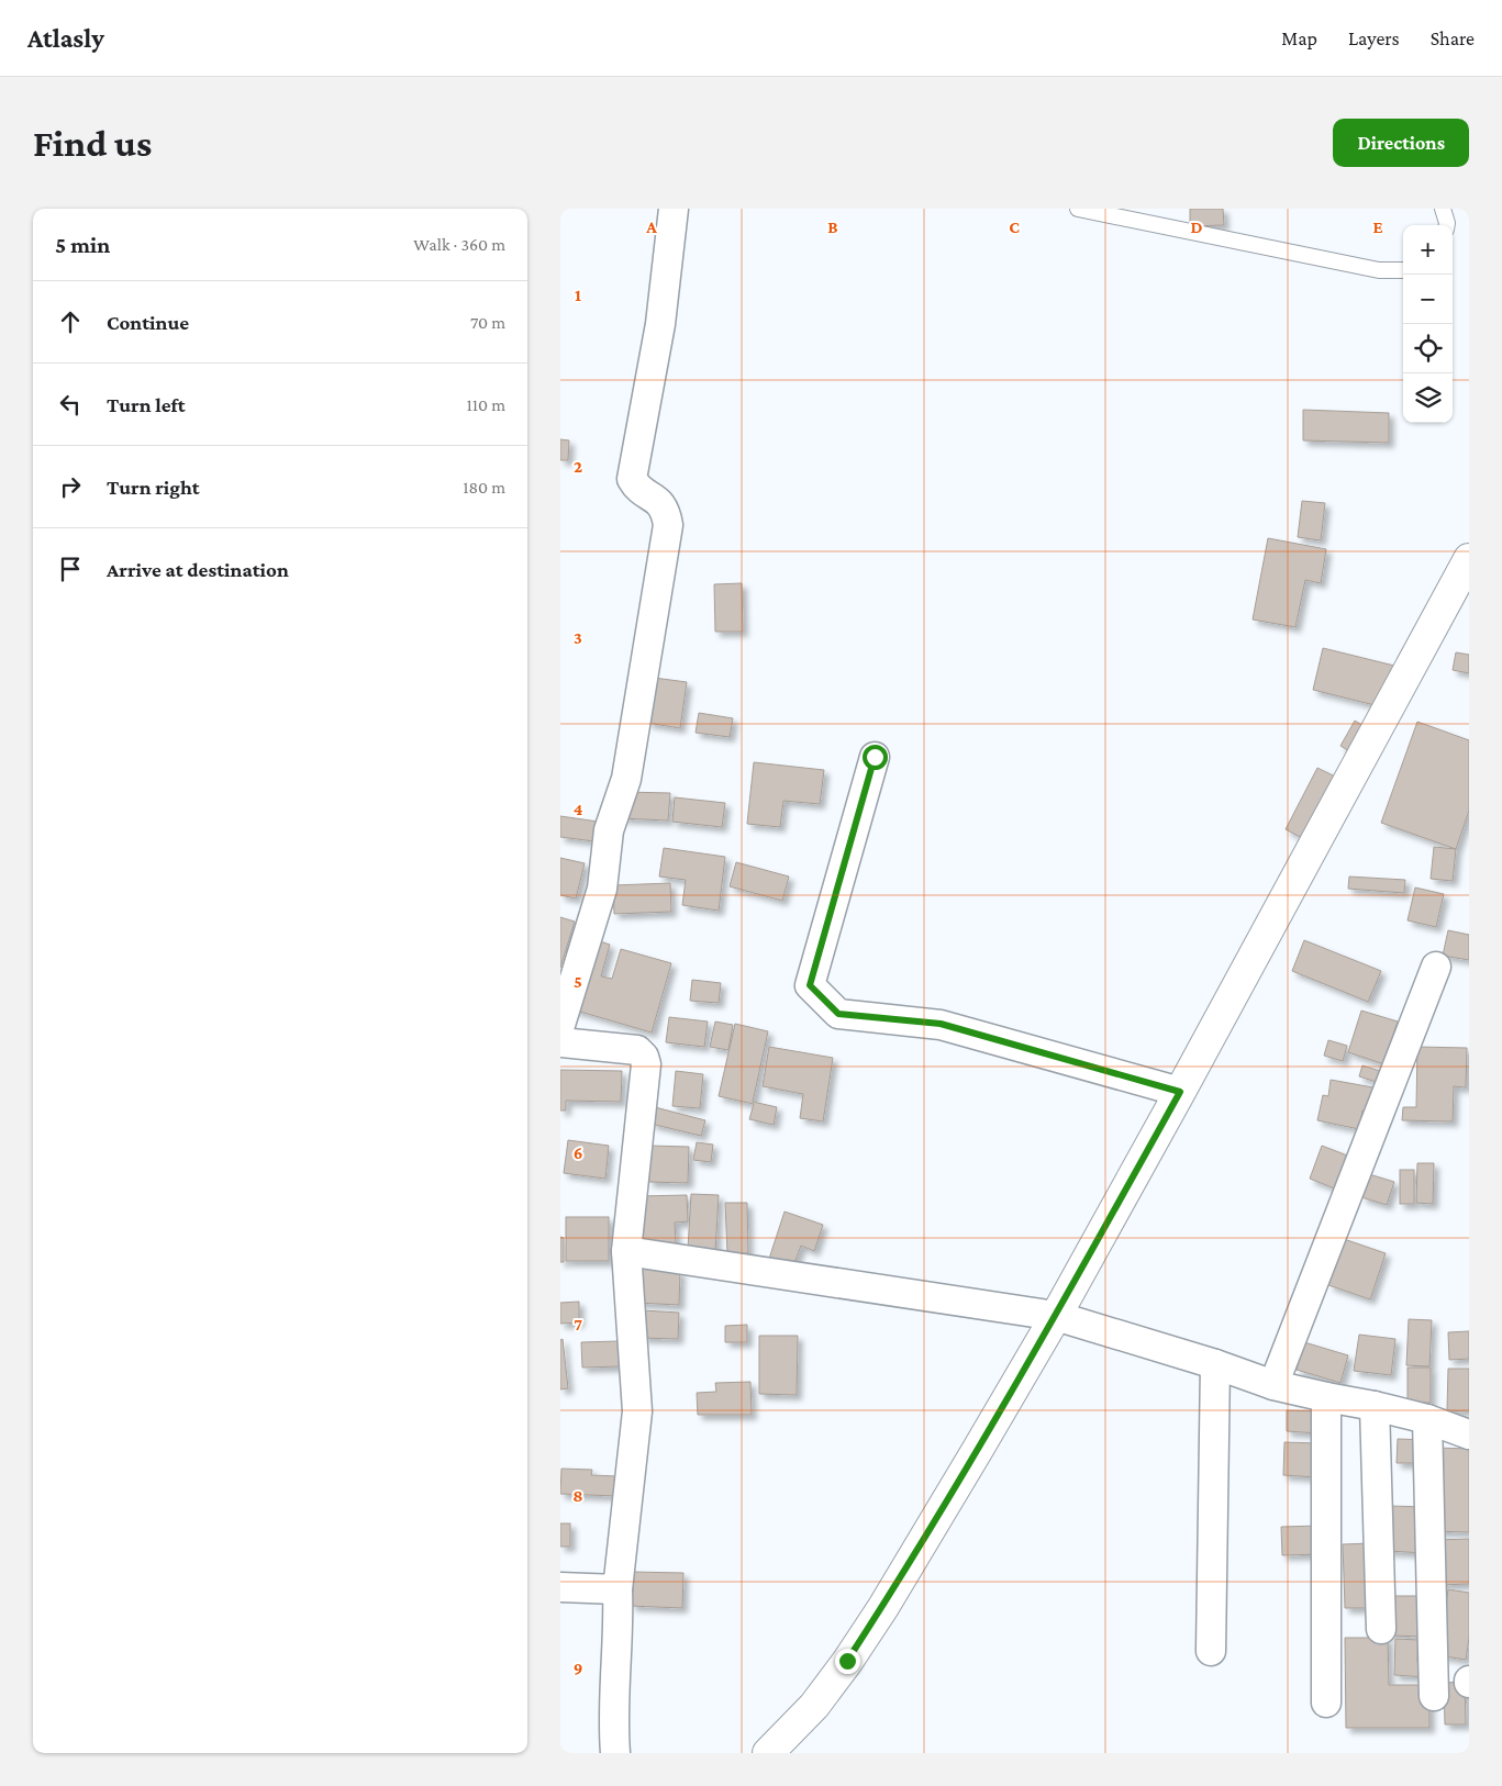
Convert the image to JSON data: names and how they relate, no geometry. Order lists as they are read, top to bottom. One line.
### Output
{"page":{"header":"Atlasly","nav":["Map","Layers","Share"],"buttons":"Directions","title":"Find us","heading":["5 min","Walk · 360 m"],"map_buttons":["+","−"],"list":[["Continue","70 m"],["Turn left","110 m"],["Turn right","180 m"],"Arrive at destination"]},"grid":{"columns":["A","B","C","D","E"],"rows":["1","2","3","4","5","6","7","8","9"]}}
